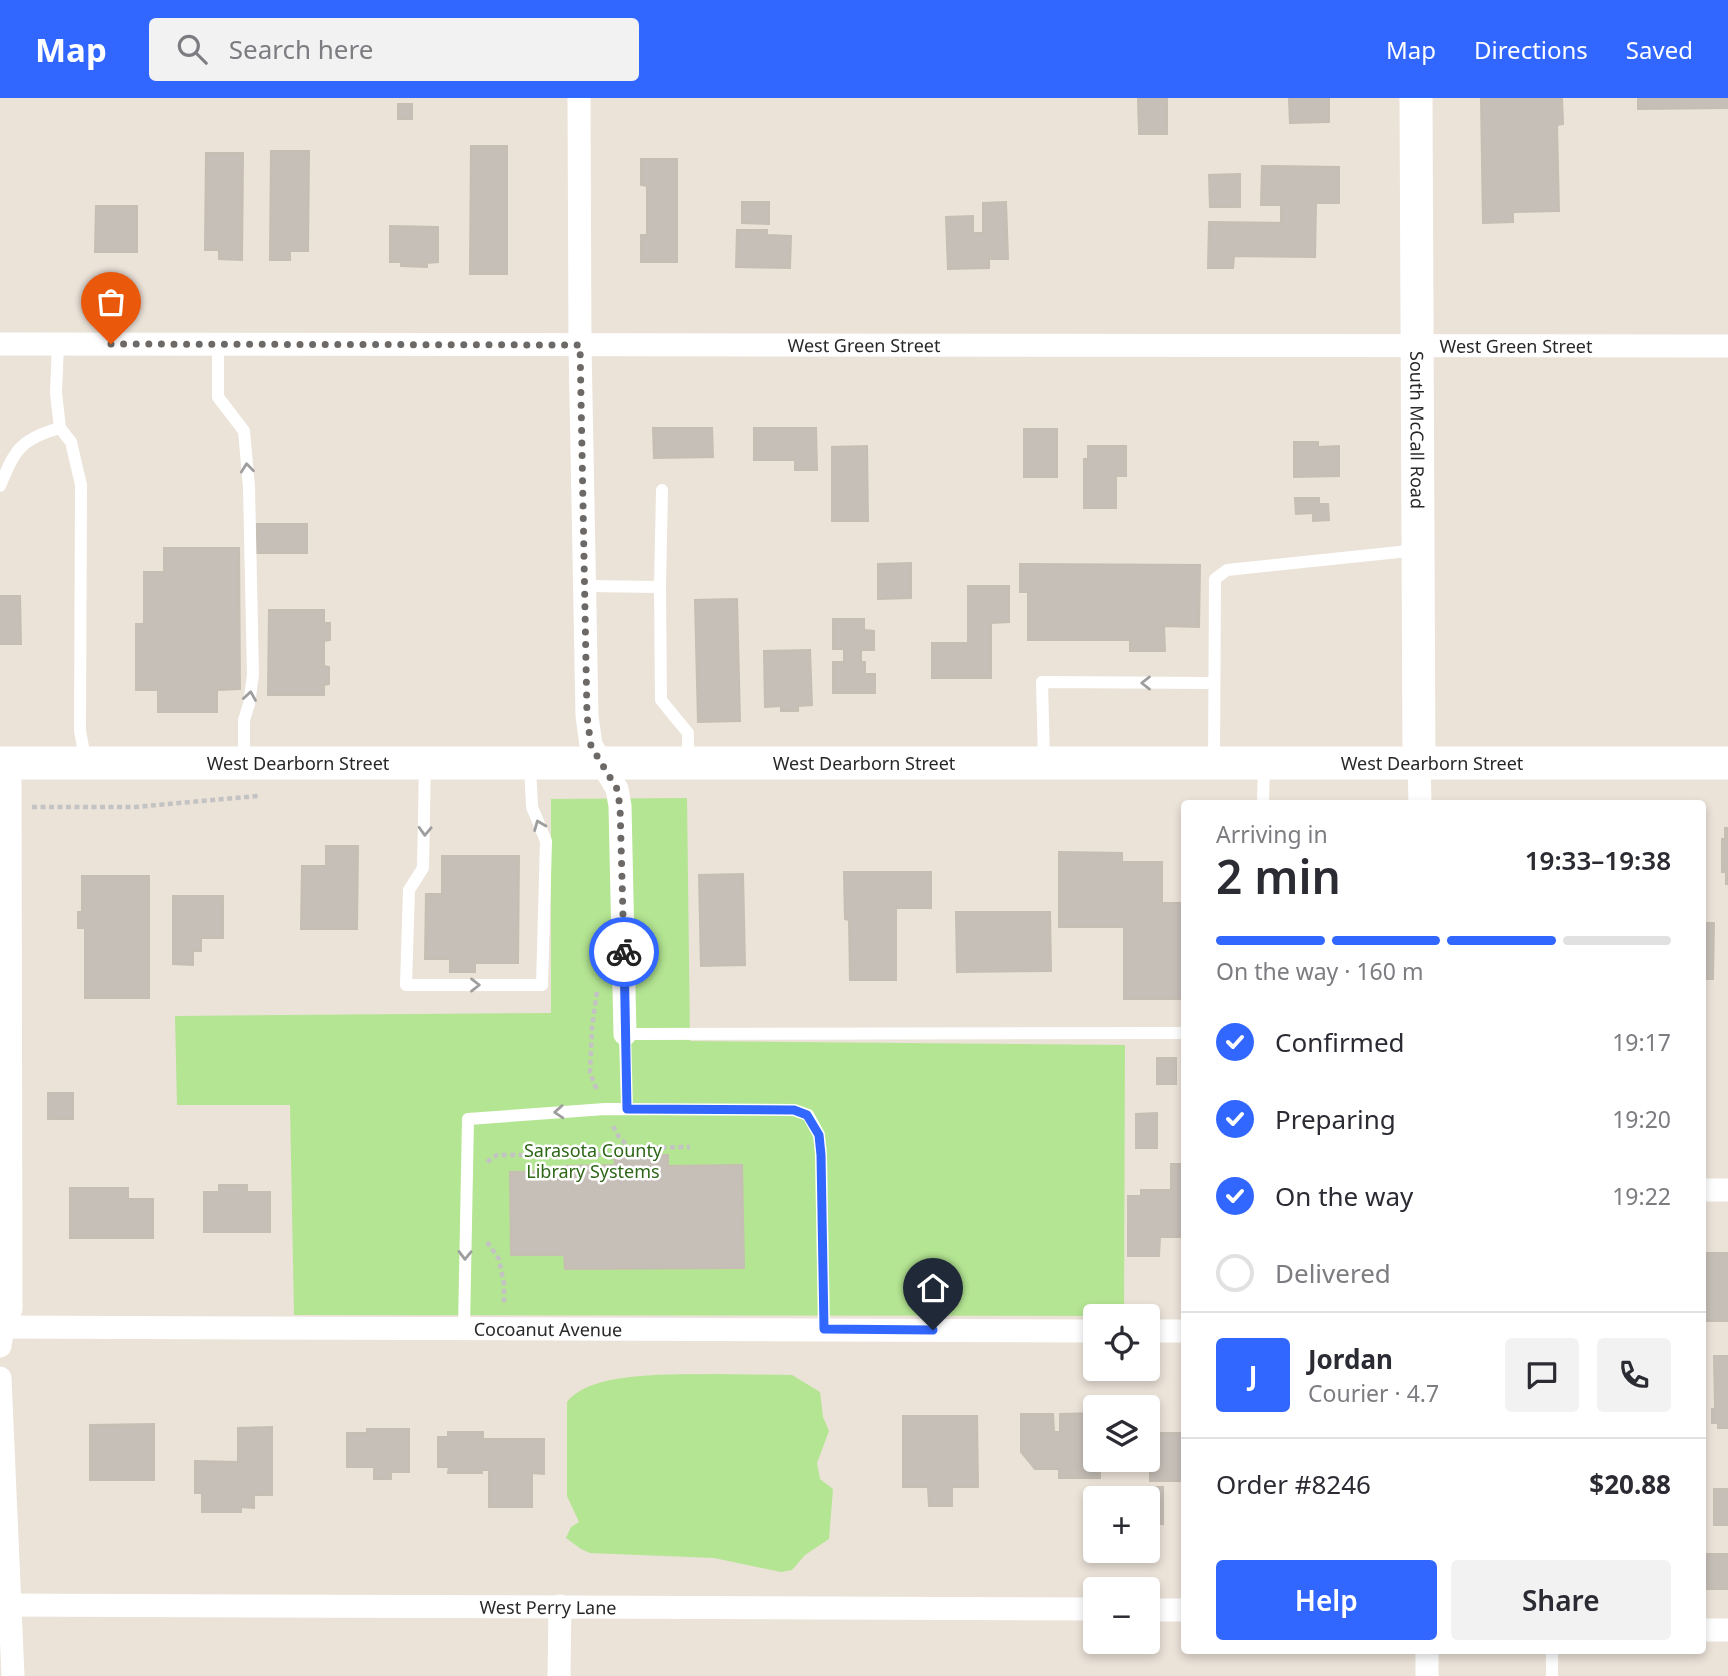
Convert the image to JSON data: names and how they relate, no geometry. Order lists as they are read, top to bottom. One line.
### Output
{"streets":{"street":["West Green Street","South McCall Road","West Dearborn Street","Cocoanut Avenue","West Perry Lane"]},"crossings":[["West Green Street","South McCall Road"],["South McCall Road","West Dearborn Street"]],"parks":["Sarasota County Library Systems"],"page":{"header":"Map","search":"Search here","nav":["Map","Directions","Saved"],"heading":["2 min","Arriving in","19:33–19:38"],"panel":["Jordan","Courier · 4.7","Order #8246","$20.88"],"bar":"On the way · 160 m","list":[["Confirmed","19:17"],["Preparing","19:20"],["On the way","19:22"],"Delivered"],"map_buttons":["+","−"],"round":"J","buttons":["Help","Share"]}}
